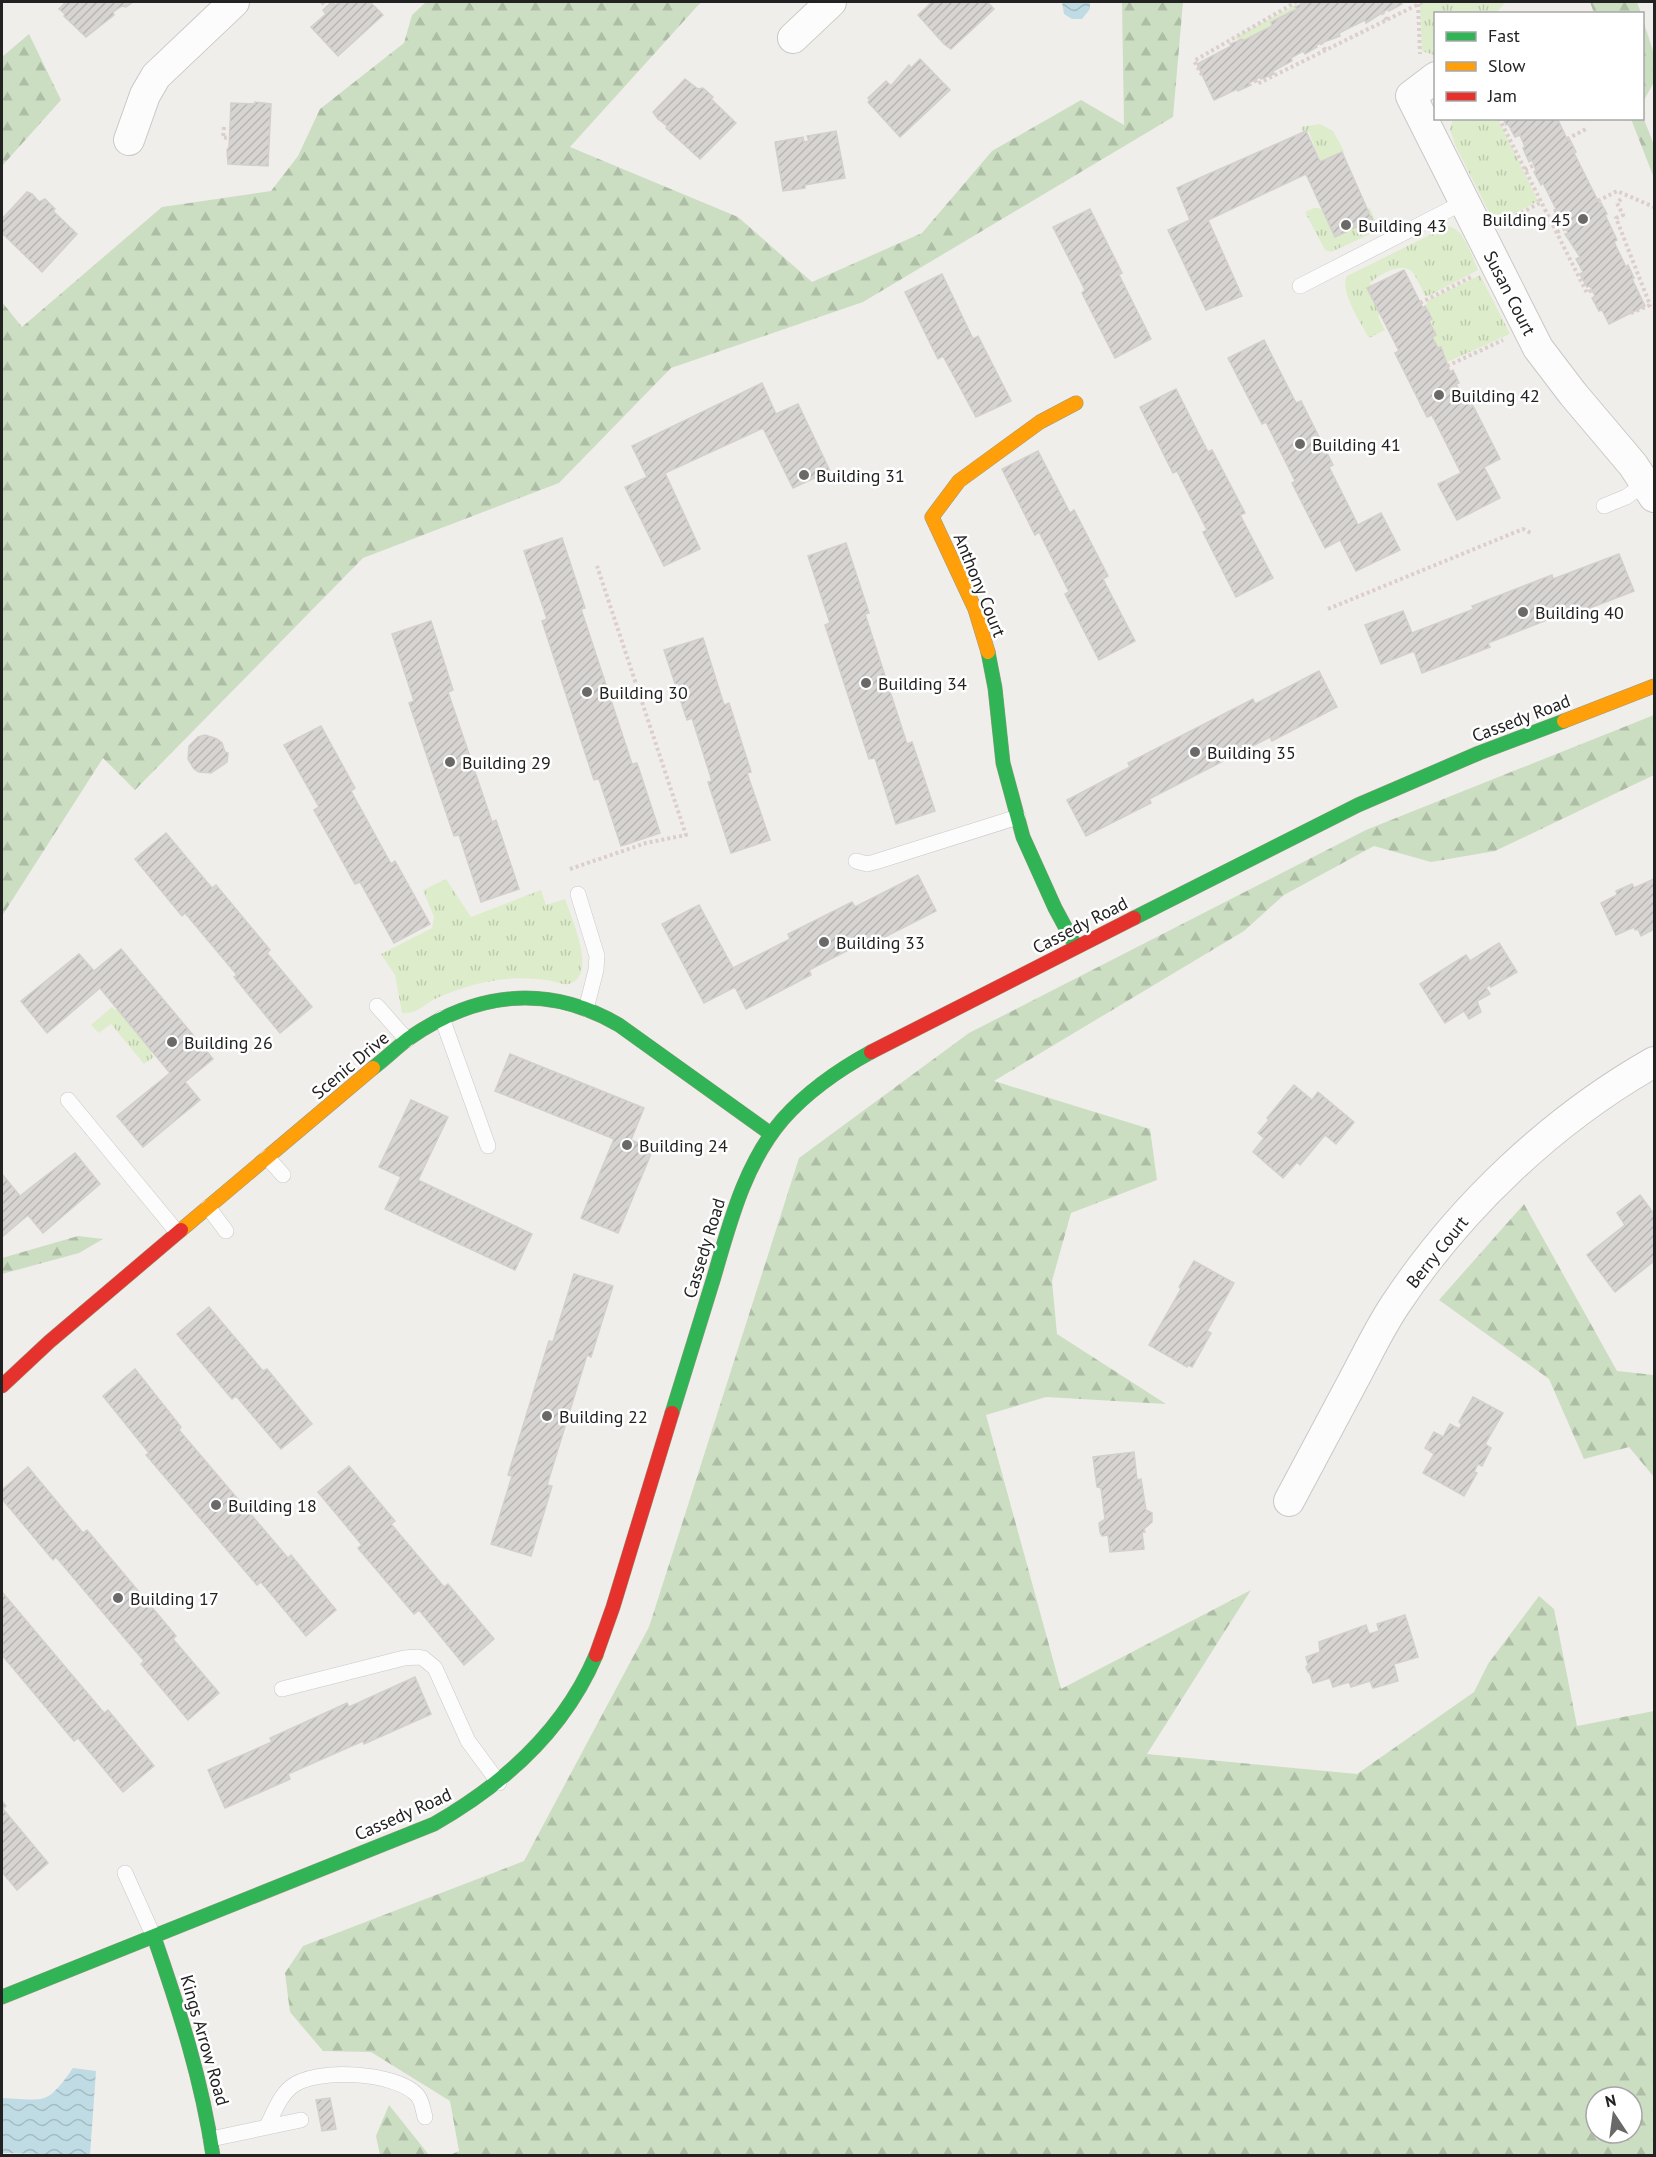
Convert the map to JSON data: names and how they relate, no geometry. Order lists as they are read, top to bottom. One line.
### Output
{"streets":{"street":["Susan Court","Anthony Court","Cassedy Road","Scenic Drive","Berry Court","Kings Arrow Road"]},"crossings":[["Anthony Court","Cassedy Road"],["Cassedy Road","Scenic Drive"],["Cassedy Road","Kings Arrow Road"]],"places":["Building 45","Building 43","Building 42","Building 41","Building 31","Building 40","Building 34","Building 30","Building 35","Building 29","Building 33","Building 26","Building 24","Building 22","Building 18","Building 17"],"legend":["Fast","Slow","Jam"],"north":"top"}
